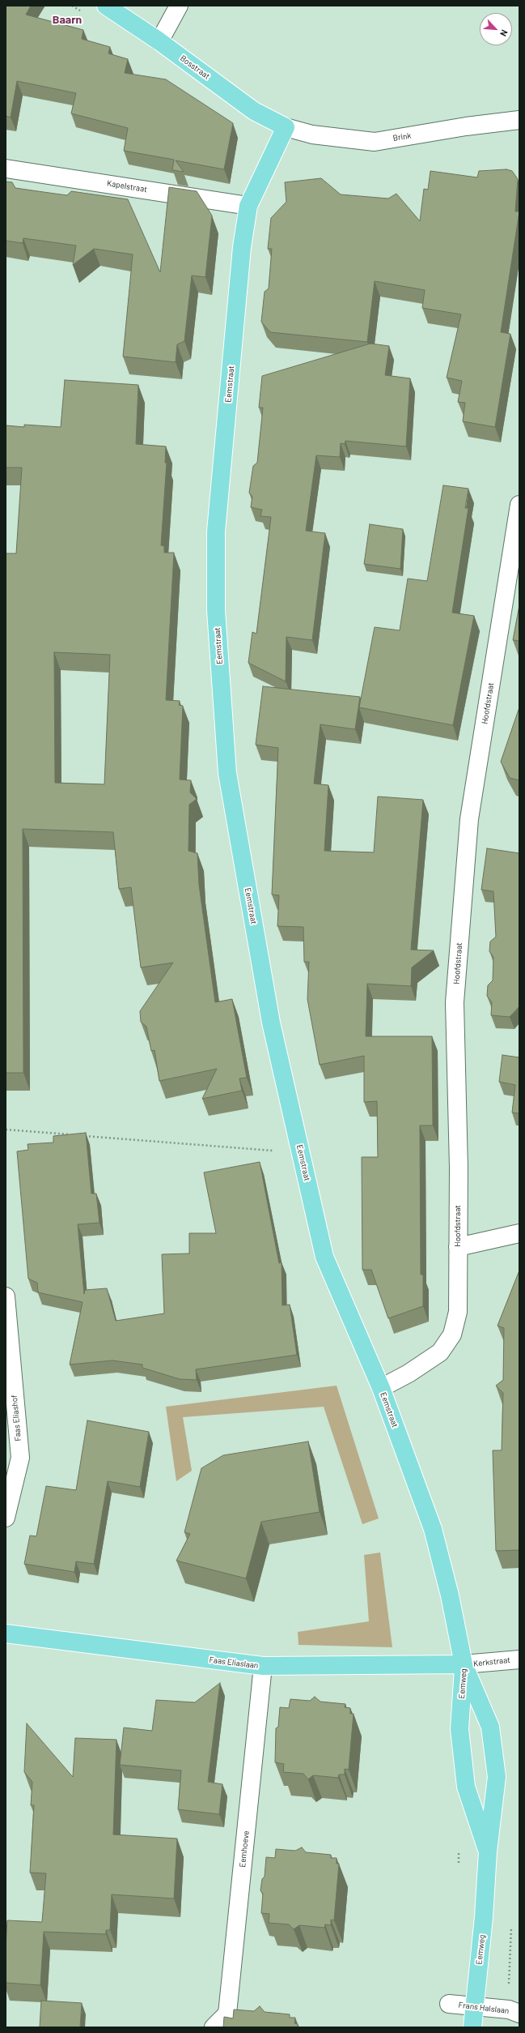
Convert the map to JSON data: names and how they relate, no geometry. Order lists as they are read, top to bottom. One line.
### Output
{"streets":{"main road":["Bosstraat","Eemstraat","Faas Eliaslaan","Eemweg"],"street":["Brink","Kapelstraat","Hoofdstraat","Faas Eliashof","Kerkstraat","Eemhoeve","Frans Halslaan"]},"crossings":[["Bosstraat","Brink"],["Bosstraat","Eemstraat"],["Brink","Eemstraat"],["Kapelstraat","Eemstraat"],["Eemstraat","Hoofdstraat"],["Eemstraat","Kerkstraat"],["Eemstraat","Faas Eliaslaan"],["Eemstraat","Eemweg"],["Kerkstraat","Faas Eliaslaan"],["Kerkstraat","Eemweg"],["Faas Eliaslaan","Eemweg"],["Faas Eliaslaan","Eemhoeve"],["Eemweg","Frans Halslaan"]],"districts":["Baarn"],"north":"bottom right"}
